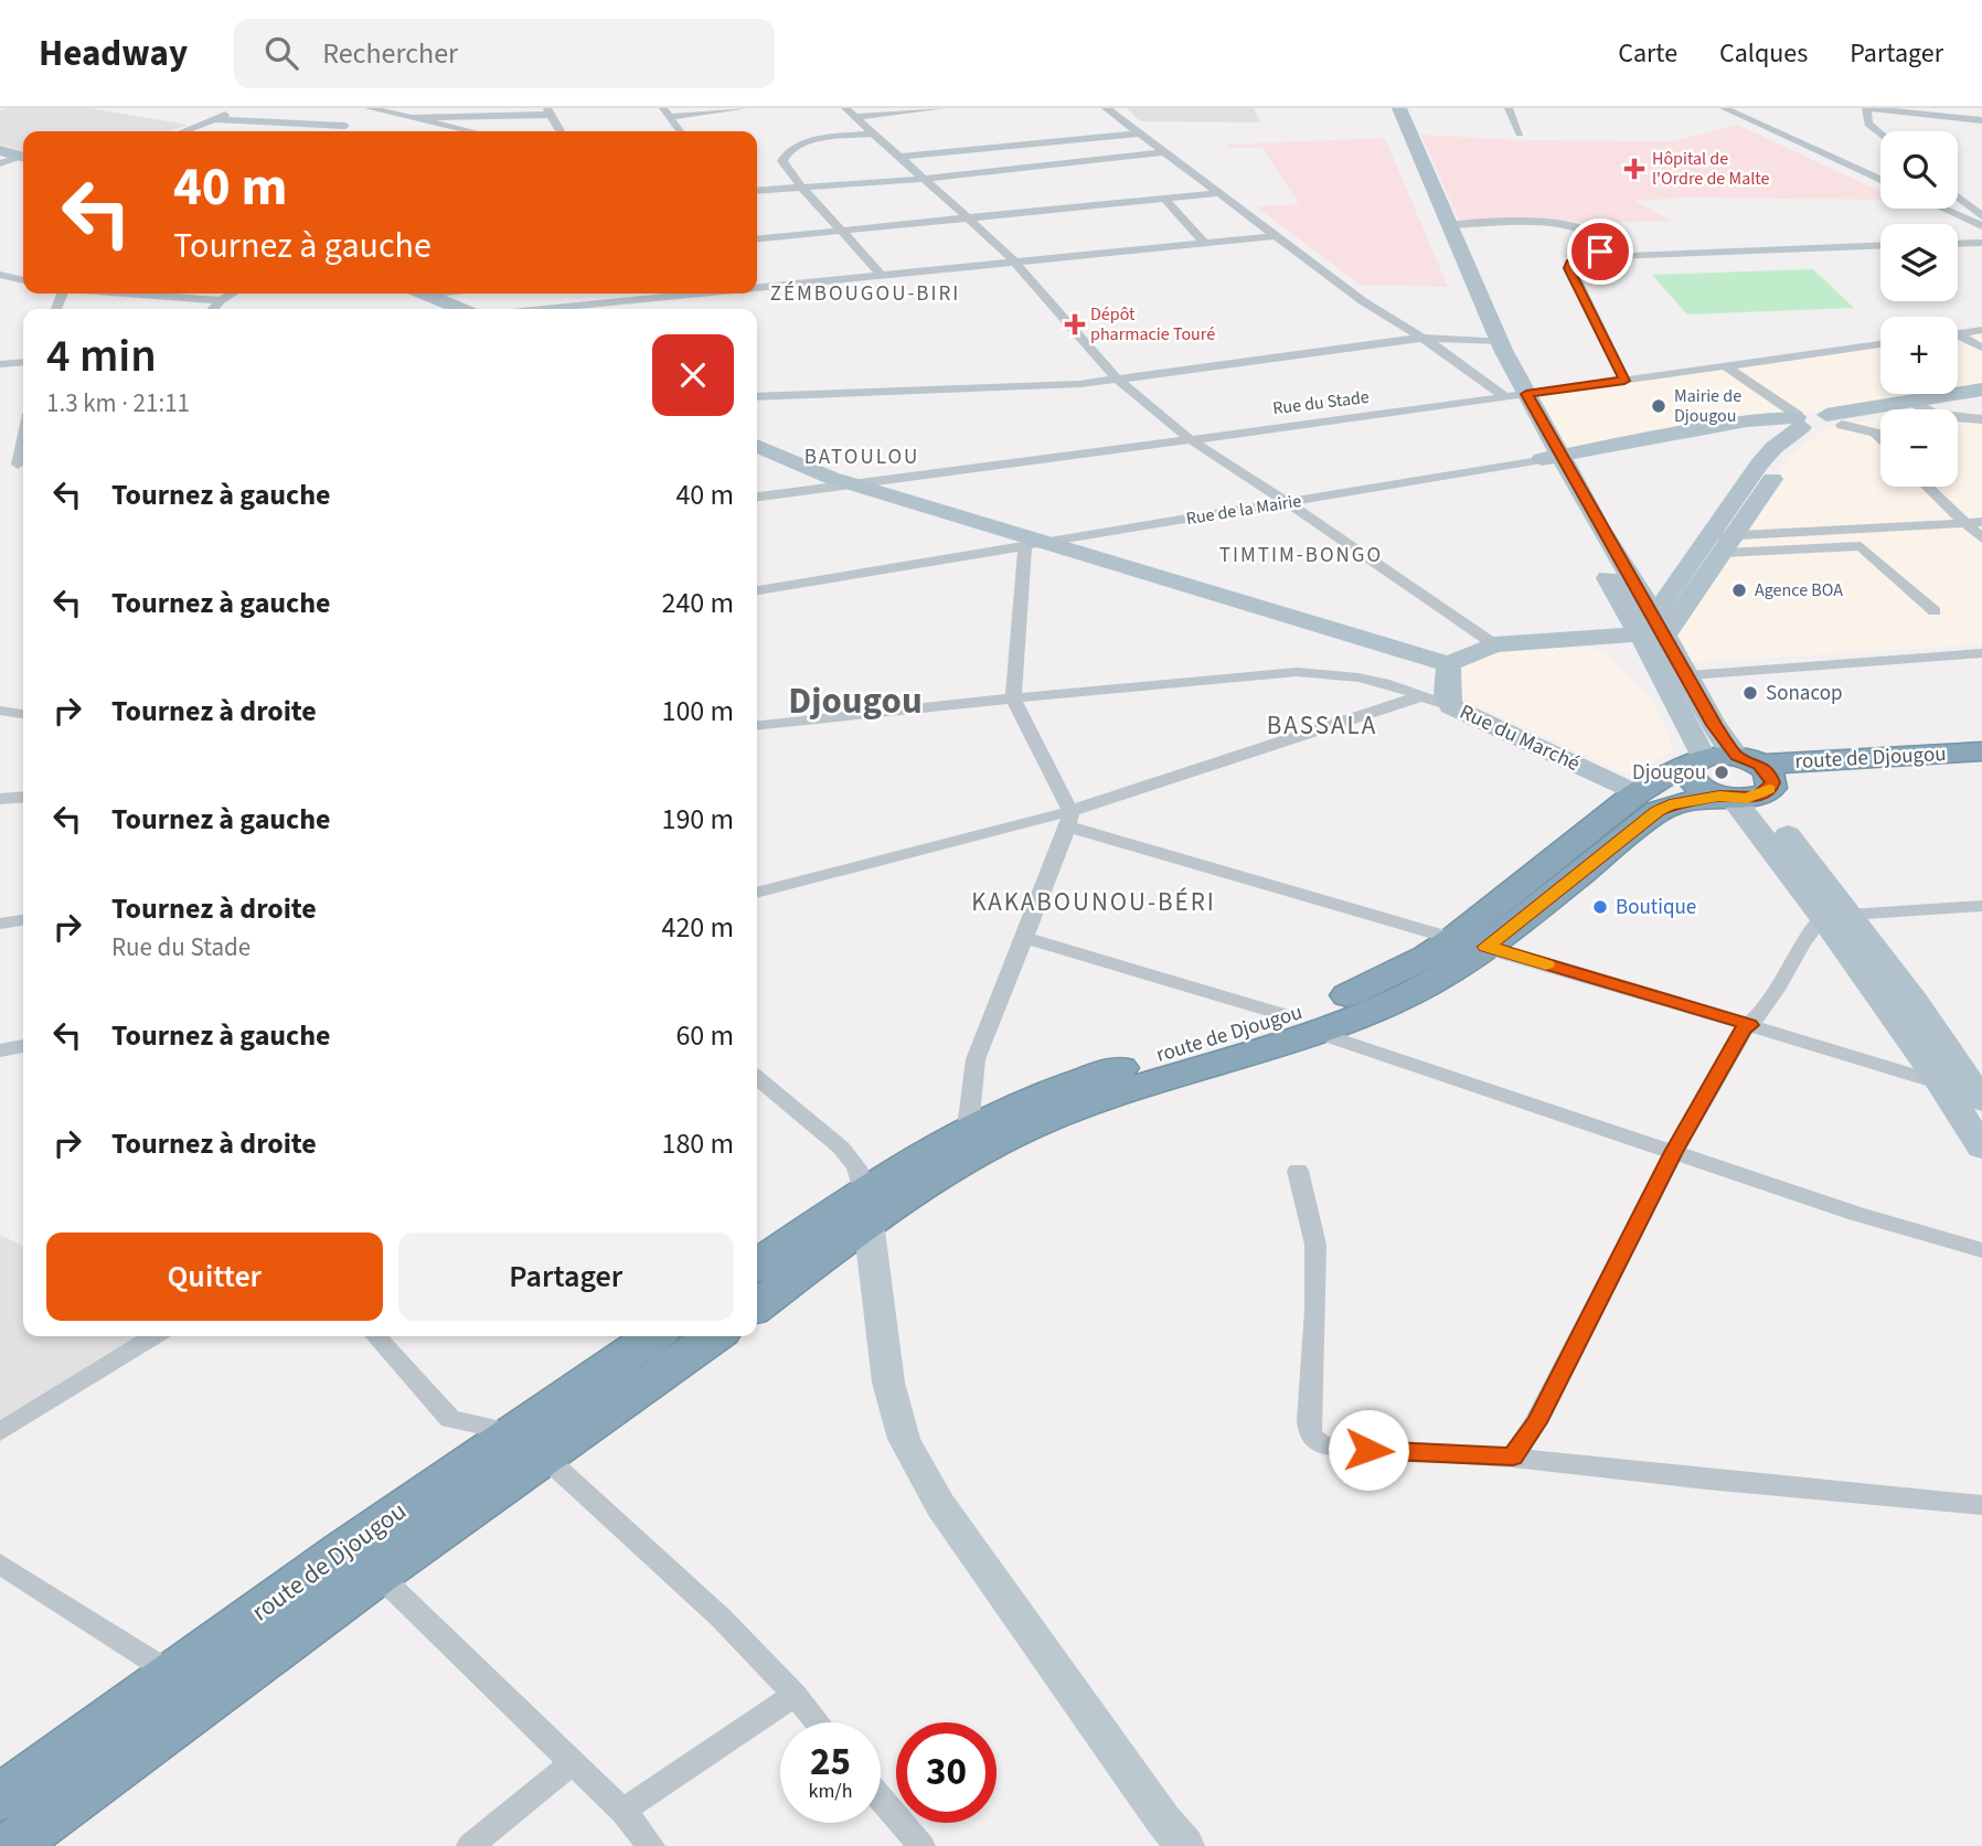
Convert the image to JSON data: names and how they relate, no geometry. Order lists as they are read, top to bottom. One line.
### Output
{"streets":{"highway":["route de Djougou"],"main road":["Rue de la Mairie","Rue du Marché"],"street":["Rue du Stade"]},"districts":["ZÉMBOUGOU-BIRI","BATOULOU","TIMTIM-BONGO","Djougou","BASSALA","KAKABOUNOU-BÉRI"],"places":{"health":["Hôpital de l'Ordre de Malte","Dépôt pharmacie Touré"],"other":["Mairie de Djougou","Agence BOA","Sonacop","Djougou","Boutique"]},"page":{"header":"Headway","search":"Rechercher","nav":["Carte","Calques","Partager"],"map_buttons":["+","−"],"turn":["40 m","Tournez à gauche"],"heading":["4 min","1.3 km · 21:11"],"list":[{"name":"Tournez à gauche","value":"40 m"},{"name":"Tournez à gauche","value":"240 m"},{"name":"Tournez à droite","value":"100 m"},{"name":"Tournez à gauche","value":"190 m"},{"name":"Tournez à droite","note":"Rue du Stade","value":"420 m"},{"name":"Tournez à gauche","value":"60 m"},{"name":"Tournez à droite","value":"180 m"}],"buttons":["Quitter","Partager"],"speed":"25 km/h","limit":"30"}}
